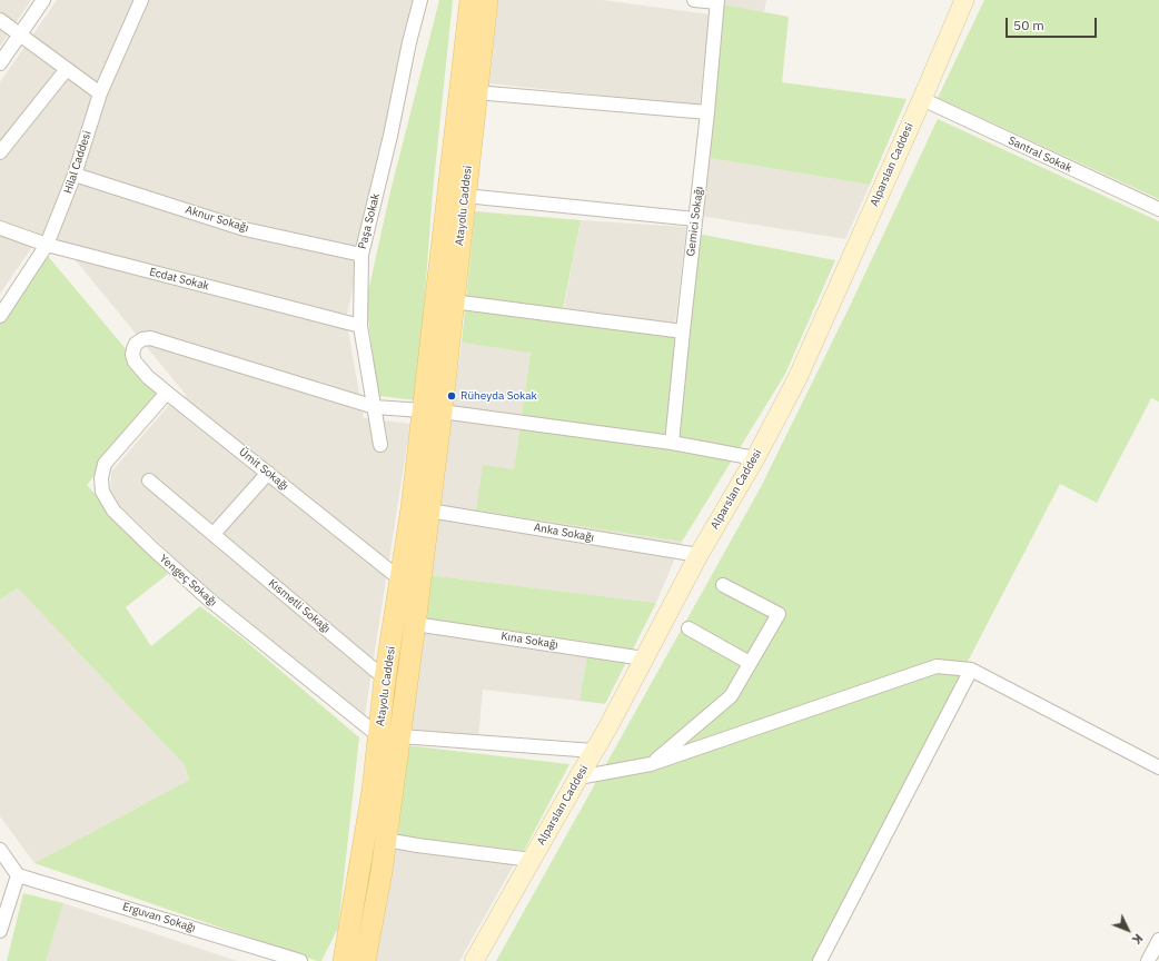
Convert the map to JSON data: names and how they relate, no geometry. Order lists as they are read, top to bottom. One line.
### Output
{"streets":{"main road":["Atayolu Caddesi"],"street":["Santral Sokak","Hilal Caddesi","Alparslan Caddesi","Aknur Sokağı","Paşa Sokak","Gemici Sokağı","Ecdat Sokak","Ümit Sokağı","Anka Sokağı","Yengeç Sokağı","Kısmetli Sokağı","Kına Sokağı","Erguvan Sokağı"]},"crossings":[["Santral Sokak","Alparslan Caddesi"],["Hilal Caddesi","Aknur Sokağı"],["Hilal Caddesi","Ecdat Sokak"],["Alparslan Caddesi","Anka Sokağı"],["Alparslan Caddesi","Kına Sokağı"],["Atayolu Caddesi","Ümit Sokağı"],["Atayolu Caddesi","Anka Sokağı"],["Atayolu Caddesi","Yengeç Sokağı"],["Atayolu Caddesi","Kısmetli Sokağı"],["Atayolu Caddesi","Kına Sokağı"],["Aknur Sokağı","Paşa Sokak"],["Paşa Sokak","Ecdat Sokak"],["Paşa Sokak","Ümit Sokağı"],["Ümit Sokağı","Yengeç Sokağı"]],"places":["Rüheyda Sokak"],"scale_bar":"50 m","north":"bottom right"}
